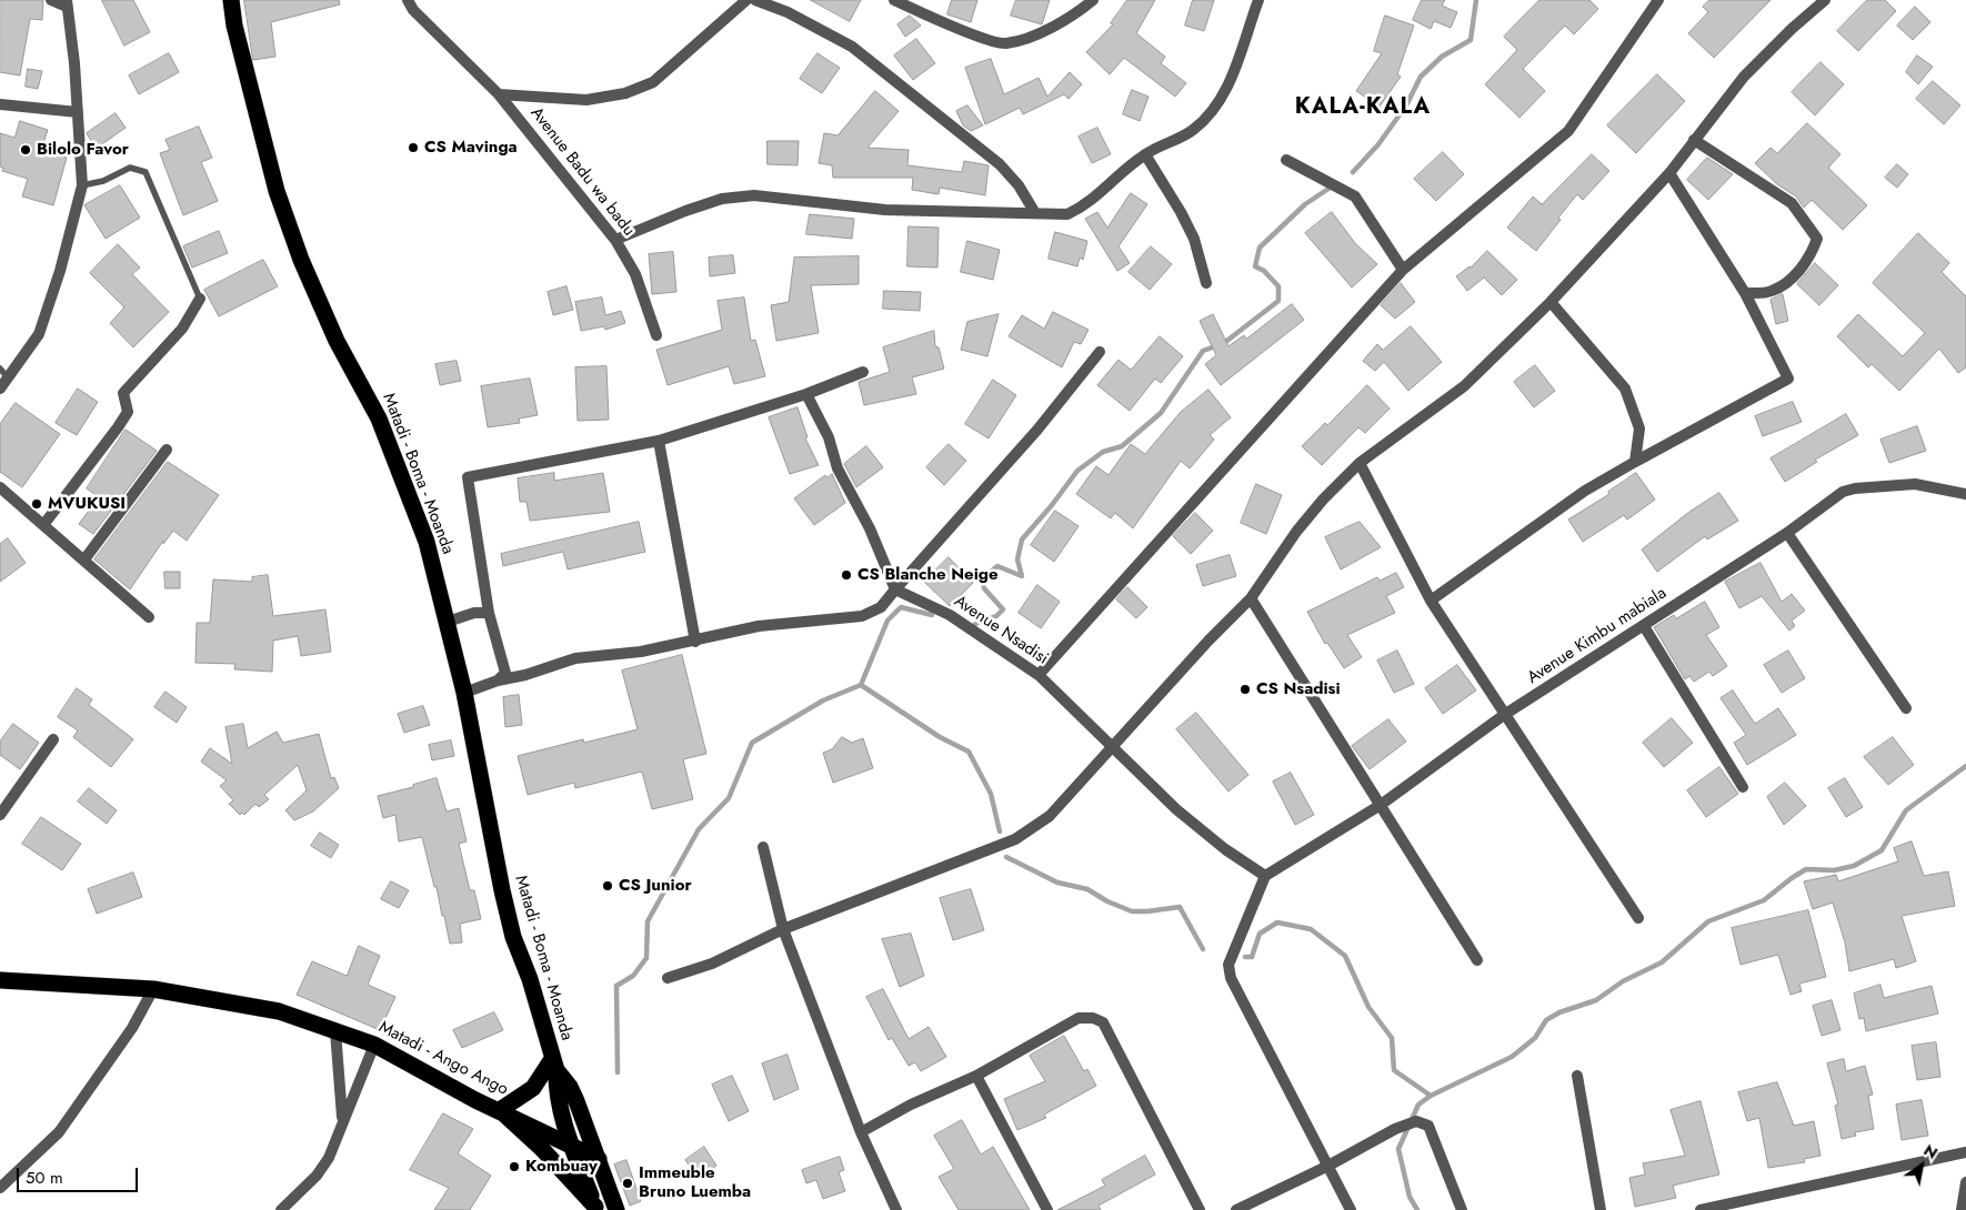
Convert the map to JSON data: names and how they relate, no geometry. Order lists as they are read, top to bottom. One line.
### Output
{"streets":{"highway":["Matadi - Boma - Moanda","Matadi - Ango Ango"],"street":["Avenue Badu wa badu","Avenue Nsadisi","Avenue Kimbu mabiala"]},"crossings":[["Matadi - Boma - Moanda","Matadi - Ango Ango"],["Avenue Nsadisi","Avenue Kimbu mabiala"]],"districts":["KALA-KALA"],"places":["CS Mavinga","Bilolo Favor","MVUKUSI","CS Blanche Neige","CS Nsadisi","CS Junior","Kombuay","Immeuble Bruno Luemba"],"scale_bar":"50 m","north":"top right"}
